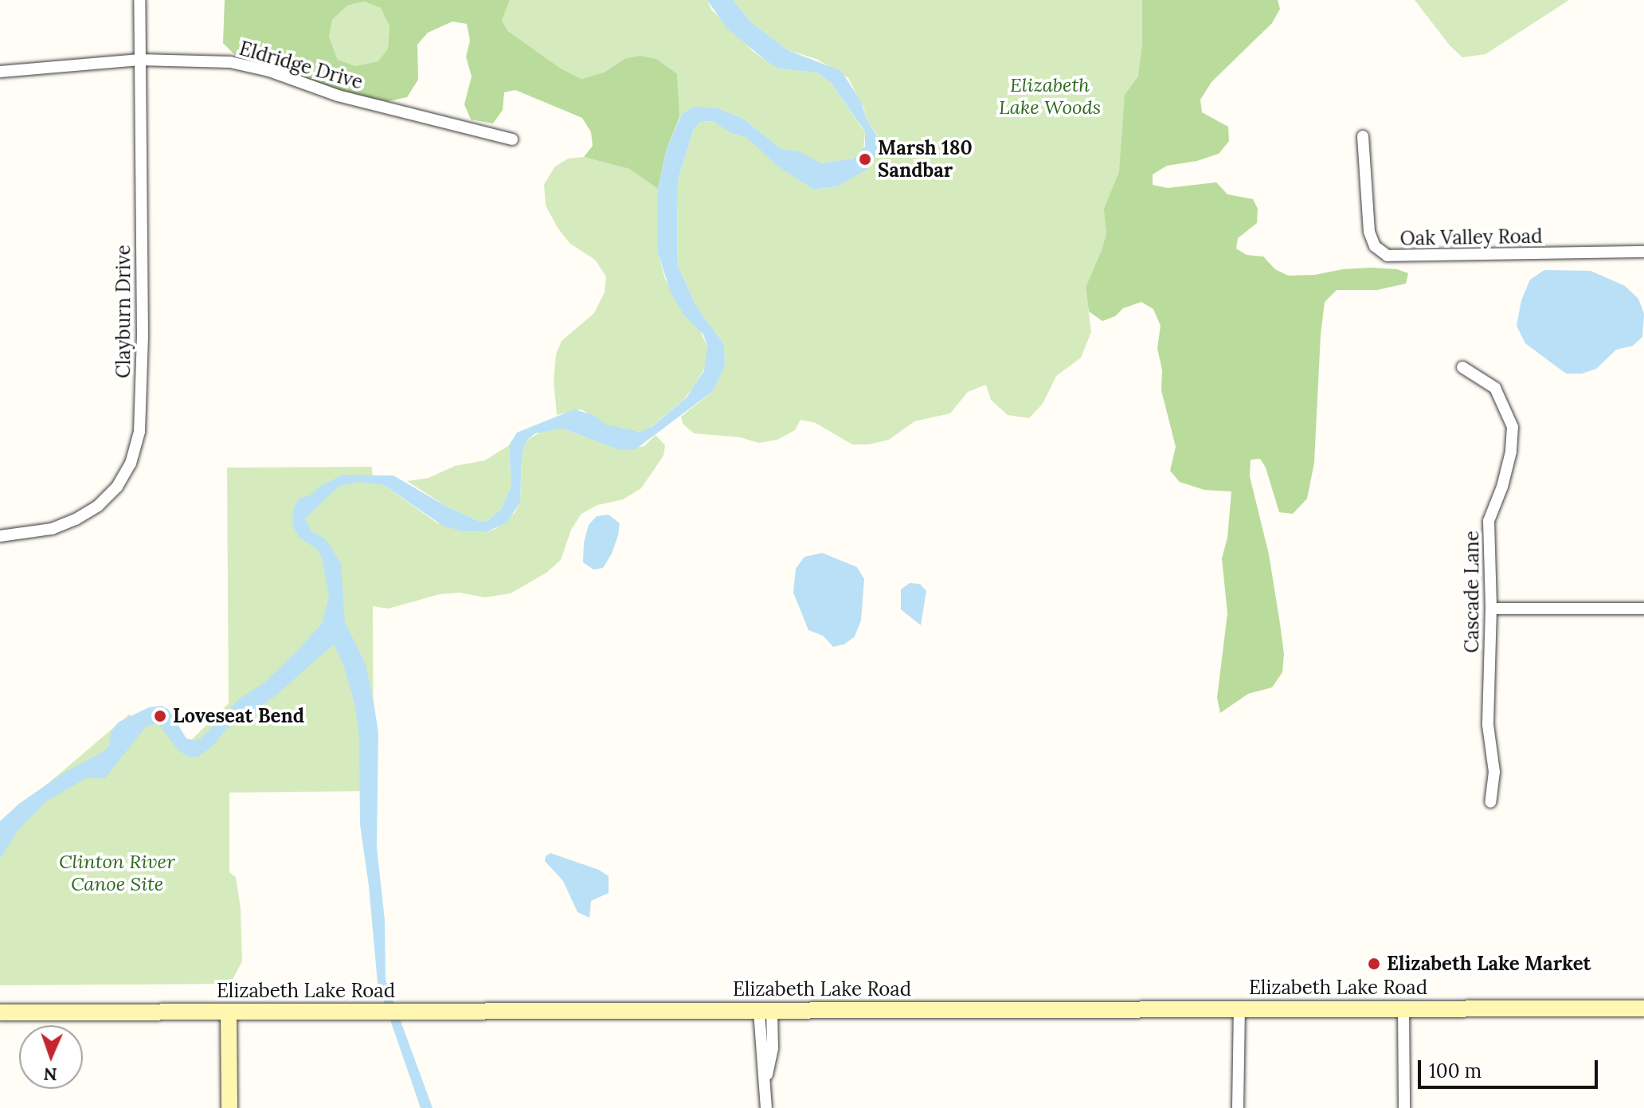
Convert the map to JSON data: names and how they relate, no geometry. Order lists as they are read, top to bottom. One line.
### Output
{"streets":{"street":["Eldridge Drive","Oak Valley Road","Clayburn Drive","Cascade Lane","Elizabeth Lake Road"]},"crossings":[["Eldridge Drive","Clayburn Drive"]],"parks":["Elizabeth Lake Woods","Clinton River Canoe Site"],"places":["Marsh 180 Sandbar","Loveseat Bend","Elizabeth Lake Market"],"scale_bar":"100 m","north":"bottom"}
